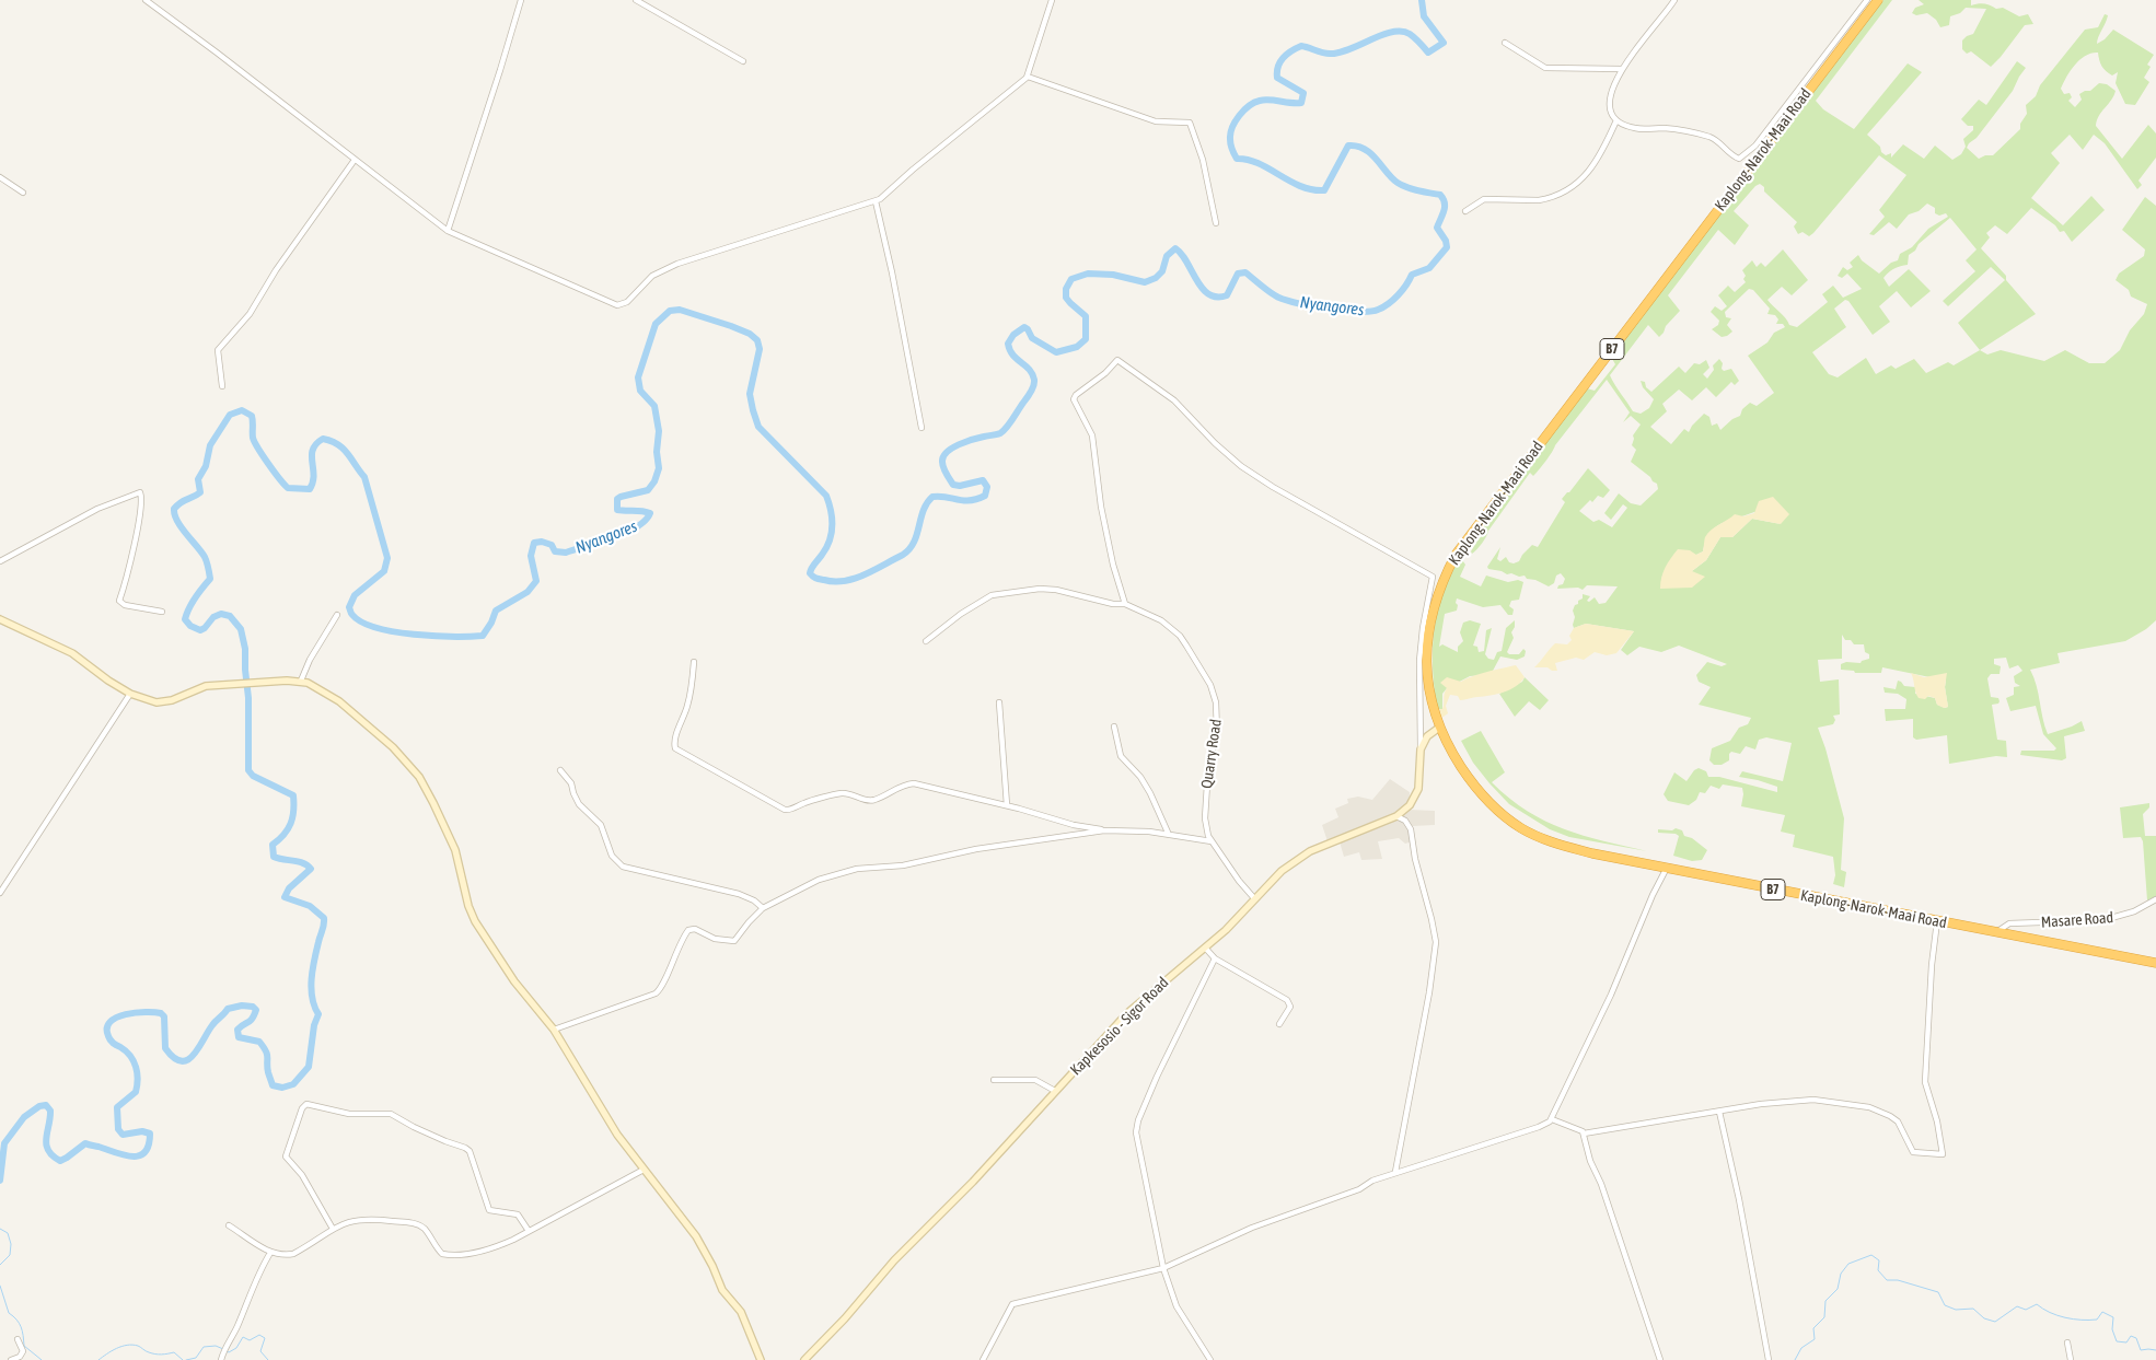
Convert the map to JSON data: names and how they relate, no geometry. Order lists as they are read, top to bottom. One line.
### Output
{"streets":{"highway":["Kaplong-Narok-Maai Road","B7"],"street":["Quarry Road","Masare Road","Kapkesosio - Sigor Road"]},"crossings":[["Kaplong-Narok-Maai Road","Masare Road"],["Quarry Road","Kapkesosio - Sigor Road"]],"water":["Nyangores"]}
